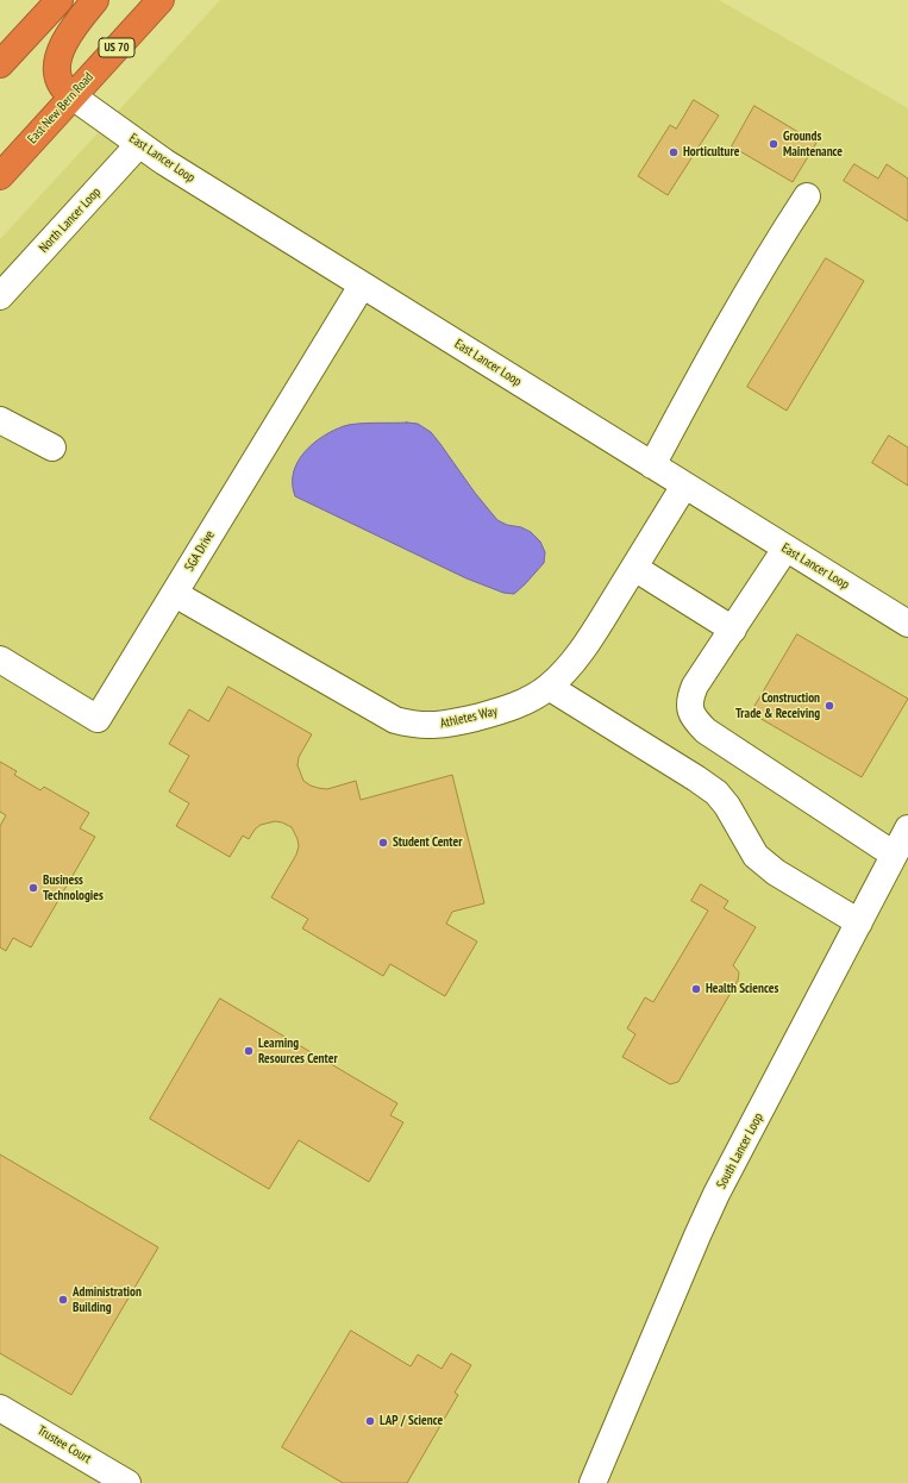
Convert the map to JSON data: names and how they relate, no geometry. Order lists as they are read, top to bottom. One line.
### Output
{"streets":{"highway":["US 70","East New Bern Road"],"lane":["East Lancer Loop","North Lancer Loop","SGA Drive","Athletes Way","South Lancer Loop","Trustee Court"]},"crossings":[["East New Bern Road","East Lancer Loop"],["East Lancer Loop","North Lancer Loop"],["East Lancer Loop","SGA Drive"],["East Lancer Loop","Athletes Way"],["SGA Drive","Athletes Way"]],"places":["Grounds Maintenance","Horticulture","Construction Trade & Receiving","Student Center","Business Technologies","Health Sciences","Learning Resources Center","Administration Building","LAP / Science"]}
